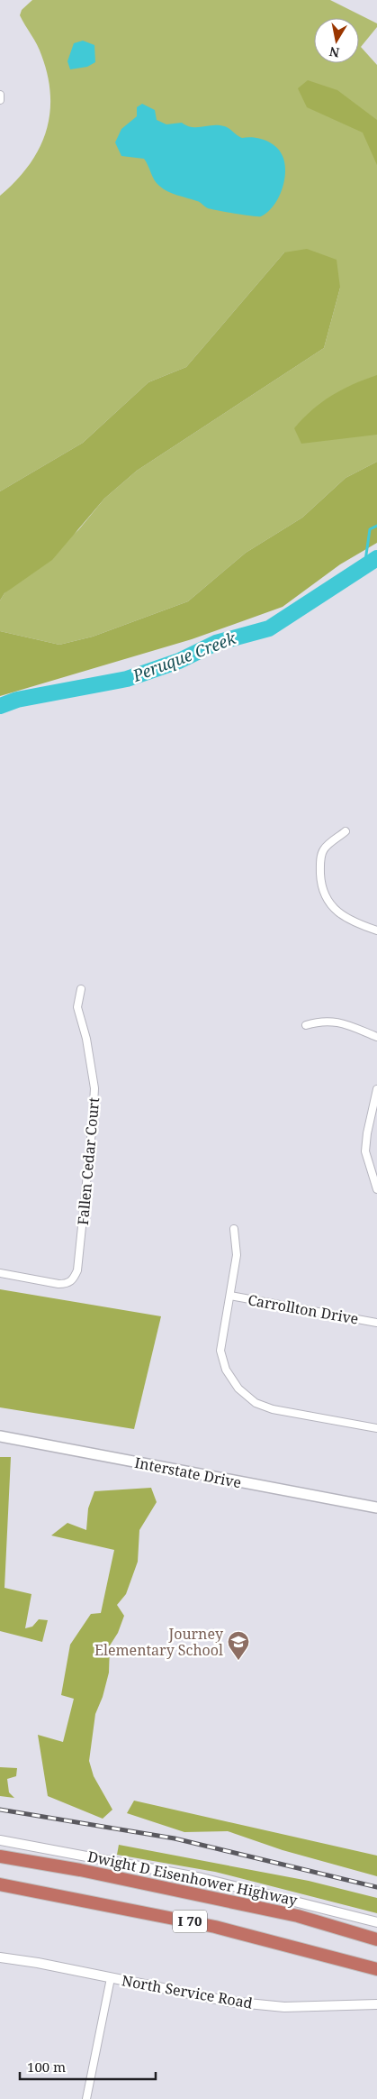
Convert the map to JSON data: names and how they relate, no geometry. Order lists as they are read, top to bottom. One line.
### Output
{"streets":{"highway":["Dwight D Eisenhower Highway","I 70"],"main road":["Interstate Drive"],"street":["Fallen Cedar Court","Carrollton Drive","North Service Road"]},"water":["Peruque Creek"],"places":{"school or university":["Journey Elementary School"]},"scale_bar":"100 m","north":"bottom"}
